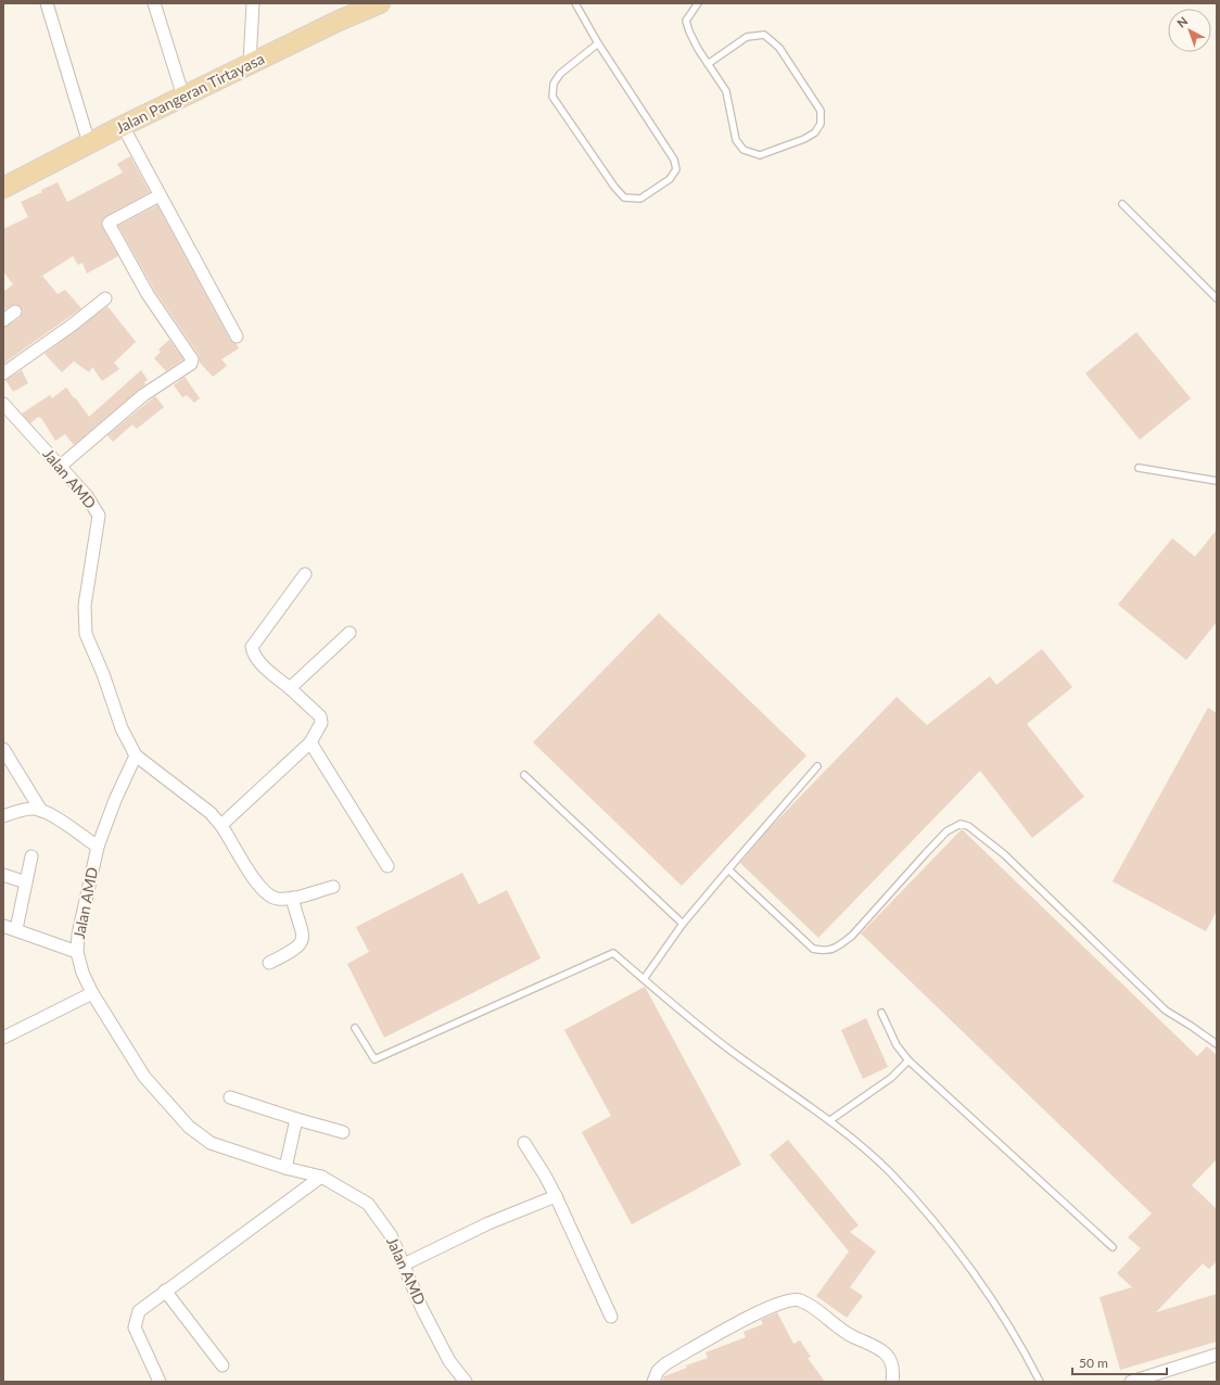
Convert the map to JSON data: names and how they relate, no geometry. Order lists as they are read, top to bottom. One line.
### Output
{"streets":{"main road":["Jalan Pangeran Tirtayasa"],"street":["Jalan AMD"]},"scale_bar":"50 m","north":"top left"}
